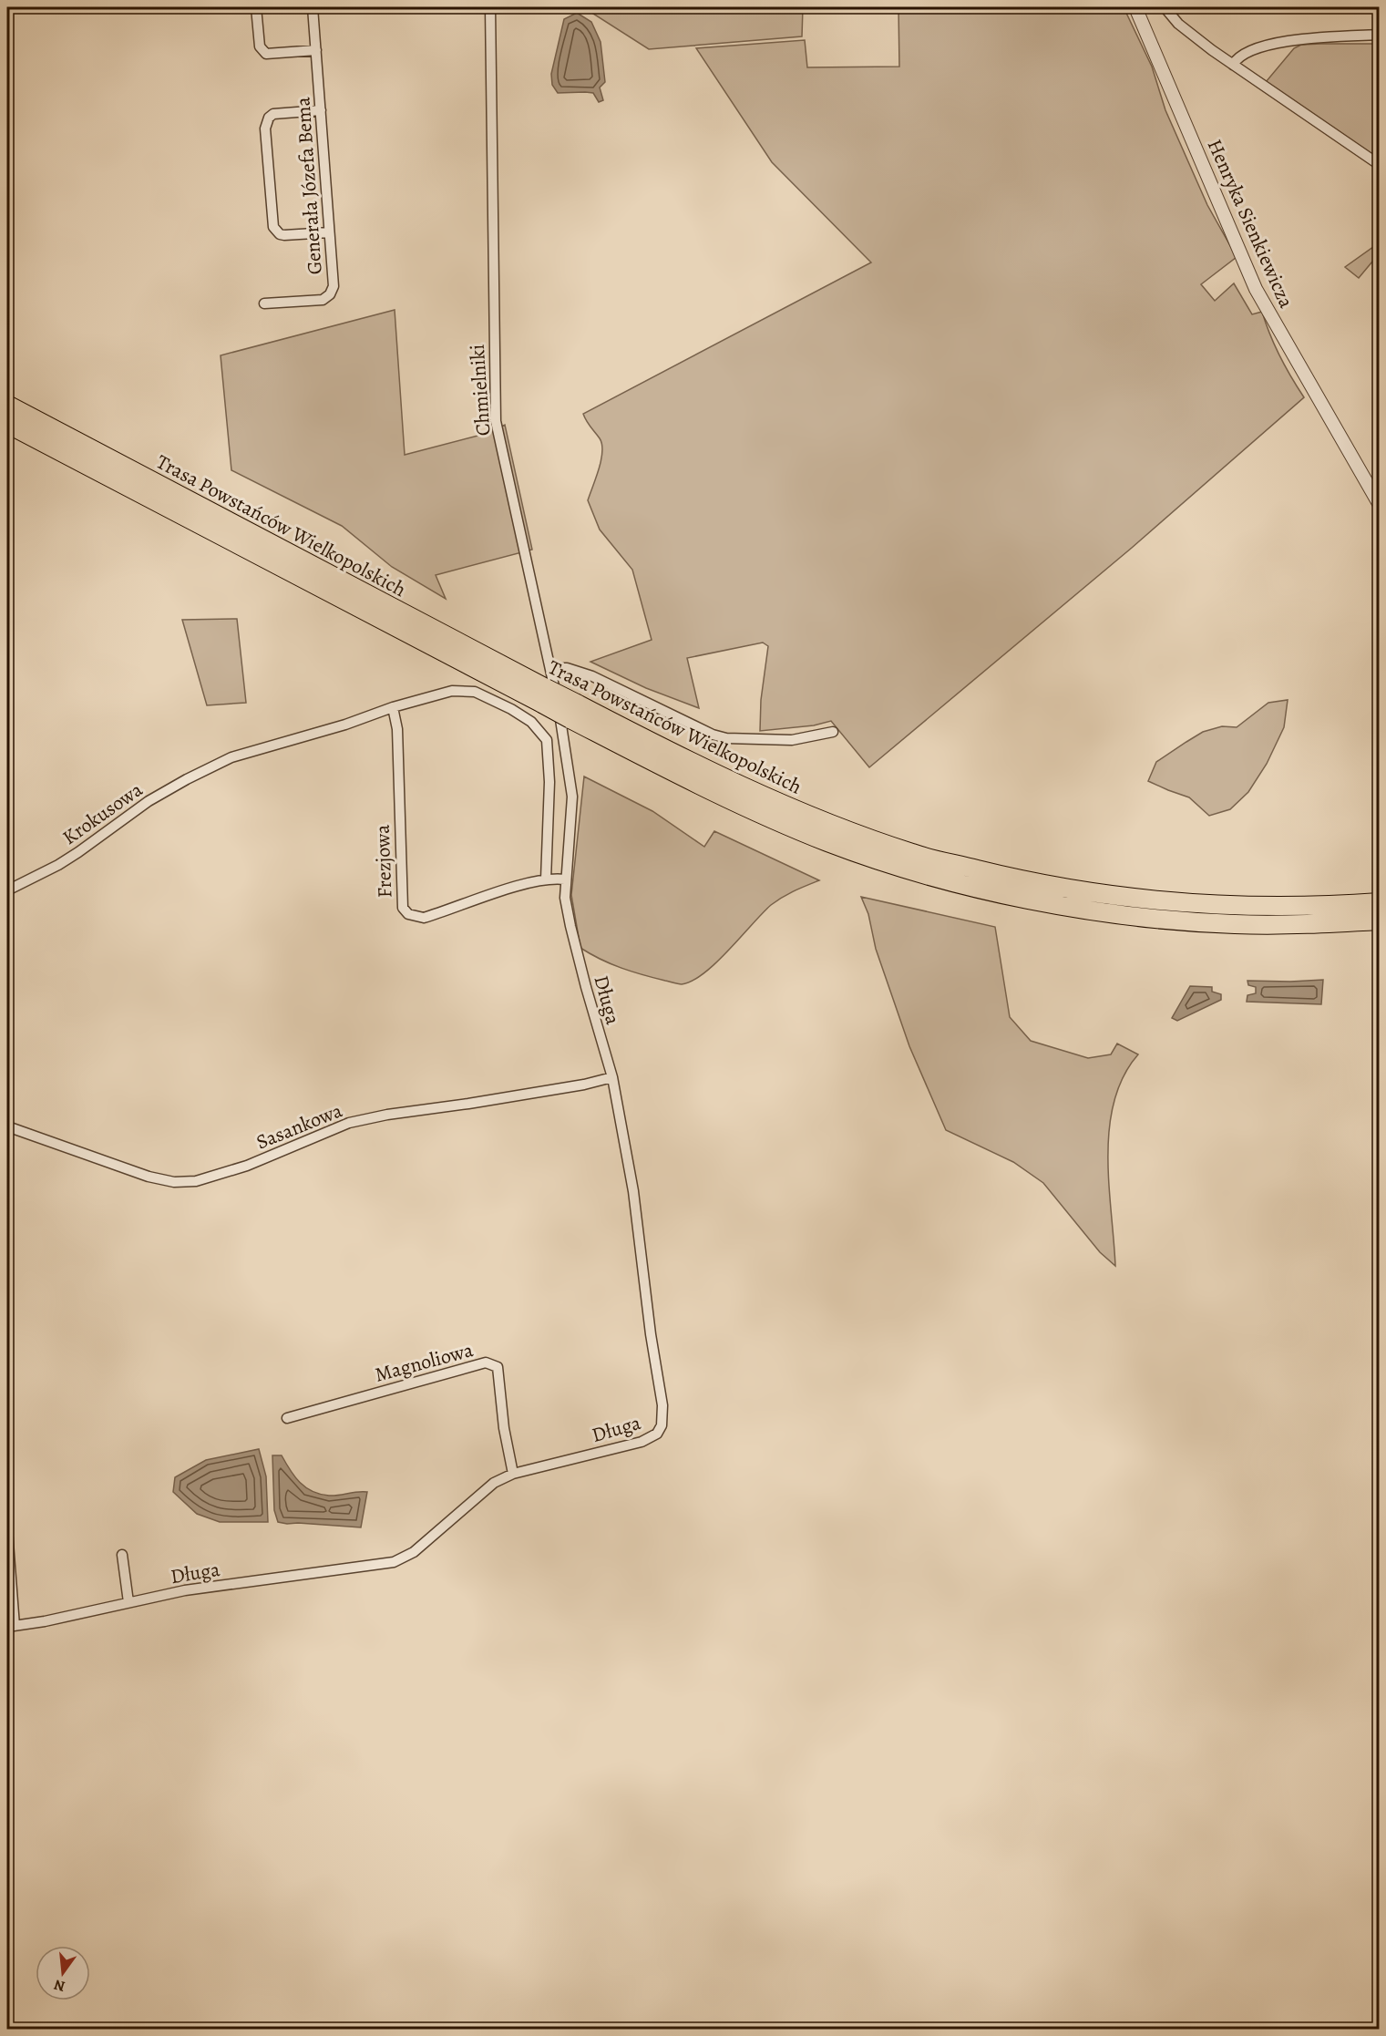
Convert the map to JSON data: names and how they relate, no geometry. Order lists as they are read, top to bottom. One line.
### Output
{"streets":{"highway":["Trasa Powstańców Wielkopolskich"],"street":["Generała Józefa Bema","Henryka Sienkiewicza","Chmielniki","Krokusowa","Frezjowa","Długa","Sasankowa","Magnoliowa"]},"crossings":[["Chmielniki","Długa"],["Krokusowa","Frezjowa"],["Frezjowa","Długa"],["Długa","Sasankowa"],["Długa","Magnoliowa"]],"north":"bottom"}
